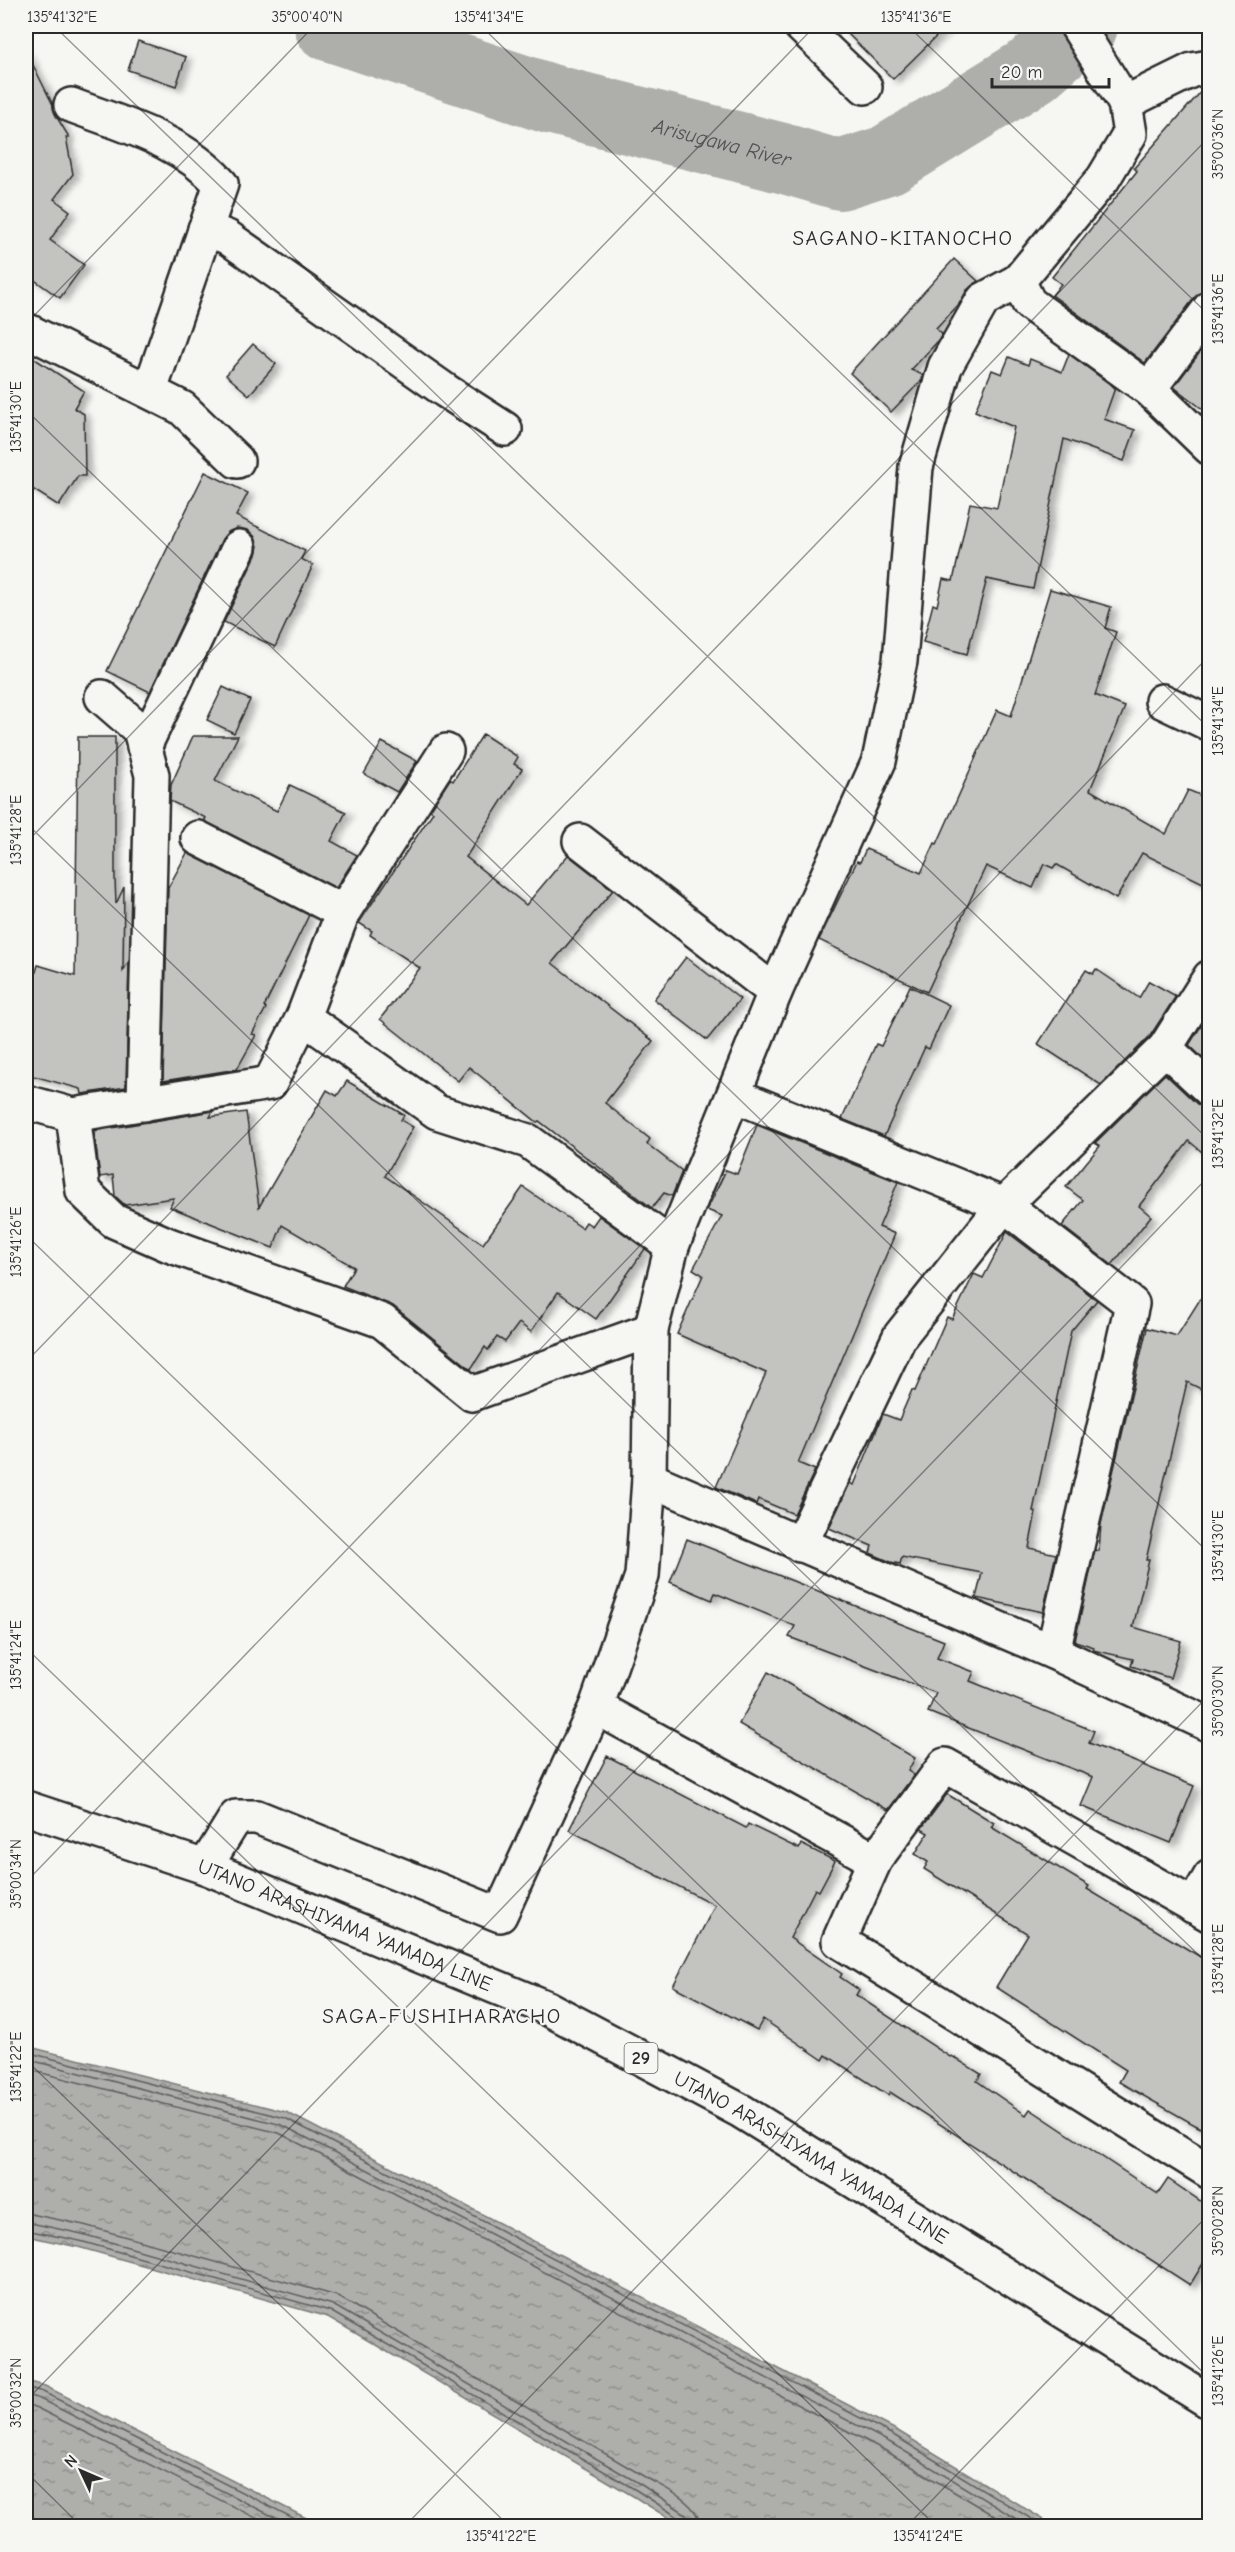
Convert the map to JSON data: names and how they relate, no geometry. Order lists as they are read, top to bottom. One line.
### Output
{"streets":{"street":["UTANO ARASHIYAMA YAMADA LINE","29"]},"districts":["SAGANO-KITANOCHO","SAGA-FUSHIHARACHO"],"water":["Arisugawa River"],"scale_bar":"20 m","north":"top left","coordinates":["135°41'32\"E","35°00'40\"N","135°41'34\"E","135°41'36\"E","35°00'36\"N","135°41'30\"E","135°41'28\"E","135°41'26\"E","135°41'24\"E","35°00'30\"N","35°00'34\"N","135°41'22\"E","35°00'28\"N","35°00'32\"N"]}
